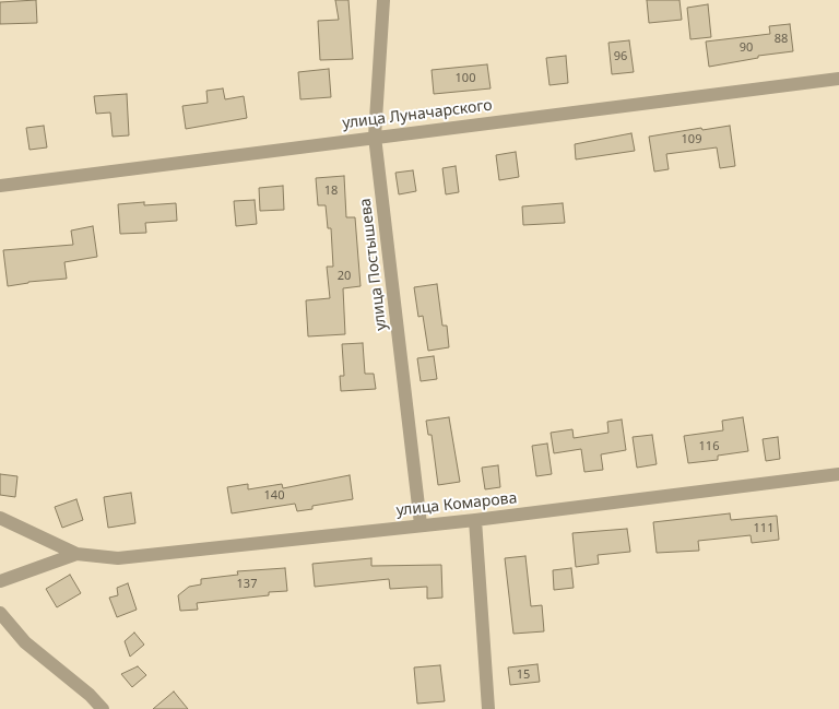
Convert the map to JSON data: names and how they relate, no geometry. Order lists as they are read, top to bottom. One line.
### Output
{"streets":{"street":["улица Луначарского","улица Постышева","улица Комарова"]},"crossings":[["улица Луначарского","улица Постышева"],["улица Постышева","улица Комарова"]],"house_numbers":["88","90","96","100","109","18","20","116","140","111","137","15"]}
